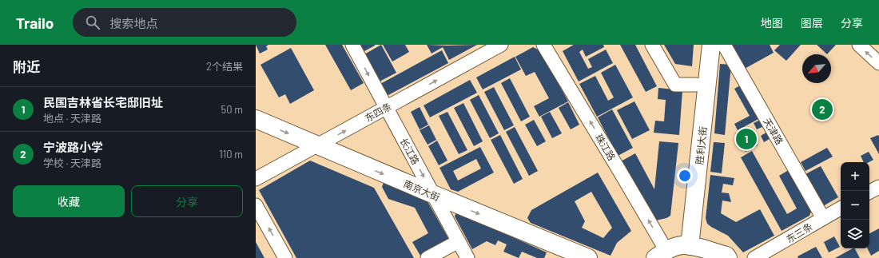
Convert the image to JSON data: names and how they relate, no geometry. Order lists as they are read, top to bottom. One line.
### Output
{"streets":{"main road":["胜利大街","南京大街"],"street":["东四条","天津路","珠江路","长江路","东三条"]},"crossings":[["东四条","长江路"],["东四条","南京大街"],["天津路","东三条"],["胜利大街","珠江路"],["长江路","南京大街"]],"one_way":["东四条","珠江路","长江路","南京大街"],"north":"bottom left","page":{"header":"Trailo","search":"搜索地点","nav":["地图","图层","分享"],"heading":["附近","2个结果"],"list":[{"mark":"1","name":"民国吉林省长宅邸旧址","note":"地点 · 天津路","value":"50 m"},{"mark":"2","name":"宁波路小学","note":"学校 · 天津路","value":"110 m"}],"pins":["2","1"],"map_buttons":["+","−"],"buttons":["收藏","分享"]}}
